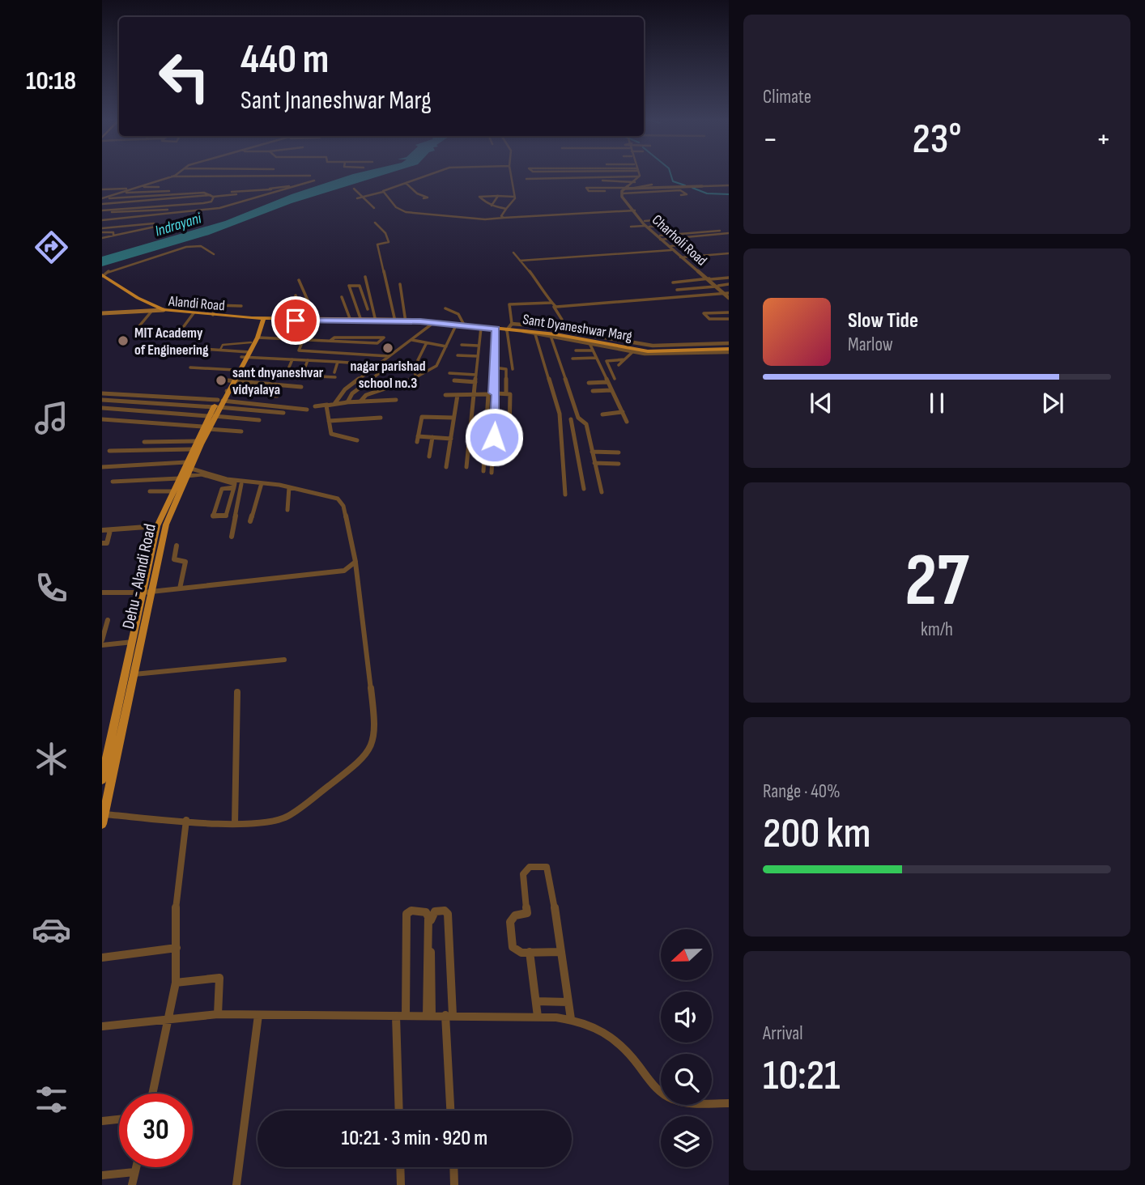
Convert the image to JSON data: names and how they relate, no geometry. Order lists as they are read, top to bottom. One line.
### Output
{"streets":{"main road":["Alandi Road","Sant Dyaneshwar Marg","Dehu - Alandi Road"],"street":["Charholi Road"]},"crossings":[["Alandi Road","Dehu - Alandi Road"]],"water":["Indrayani"],"places":["MIT Academy of Engineering","nagar parishad school no.3","sant dnyaneshvar vidyalaya"],"north":"left","page":{"tabs":"10:18","tile":["Climate",["27","km/h"],["Range · 40%","200 km"],["Arrival","10:21"]],"turn":["440 m","Sant Jnaneshwar Marg"],"heat":["−","23°","+"],"song":["Slow Tide","Marlow"],"limit":"30","trip":"10:21 · 3 min · 920 m"}}
